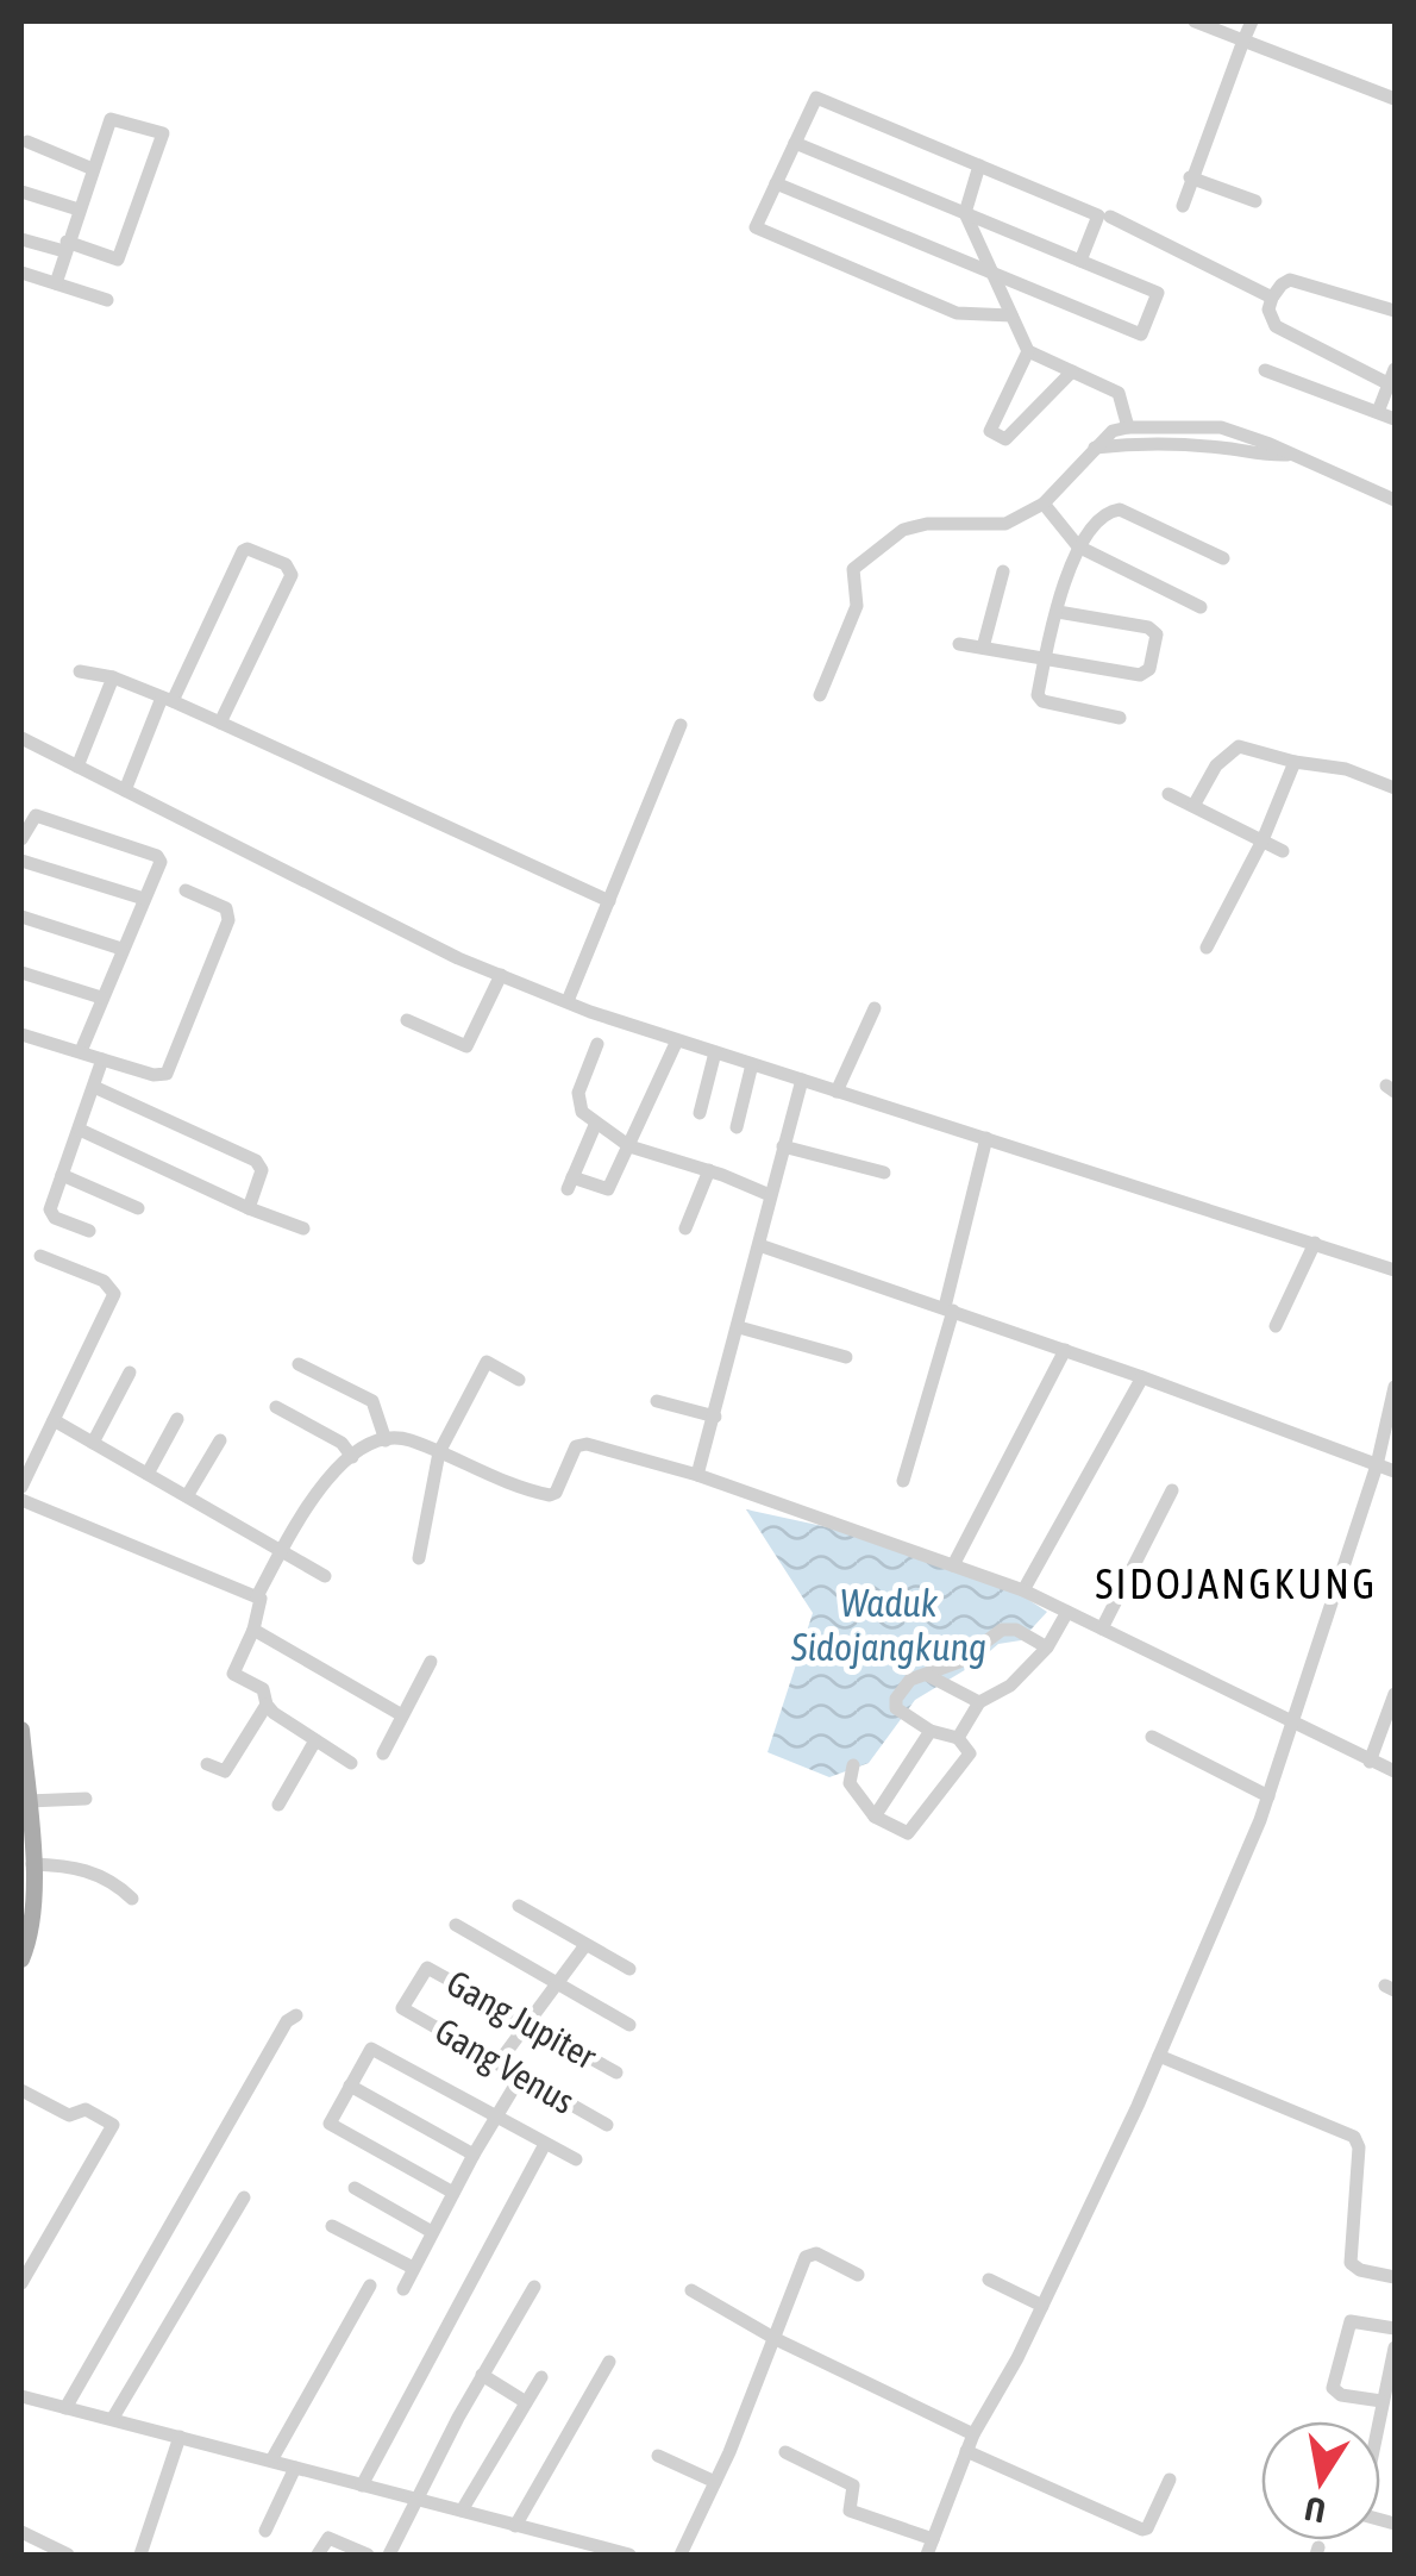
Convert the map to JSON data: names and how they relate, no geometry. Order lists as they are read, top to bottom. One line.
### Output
{"streets":{"street":["Gang Jupiter","Gang Venus"]},"crossings":[["Gang Jupiter","Gang Venus"]],"districts":["SIDOJANGKUNG"],"water":["Waduk Sidojangkung"],"north":"bottom"}
